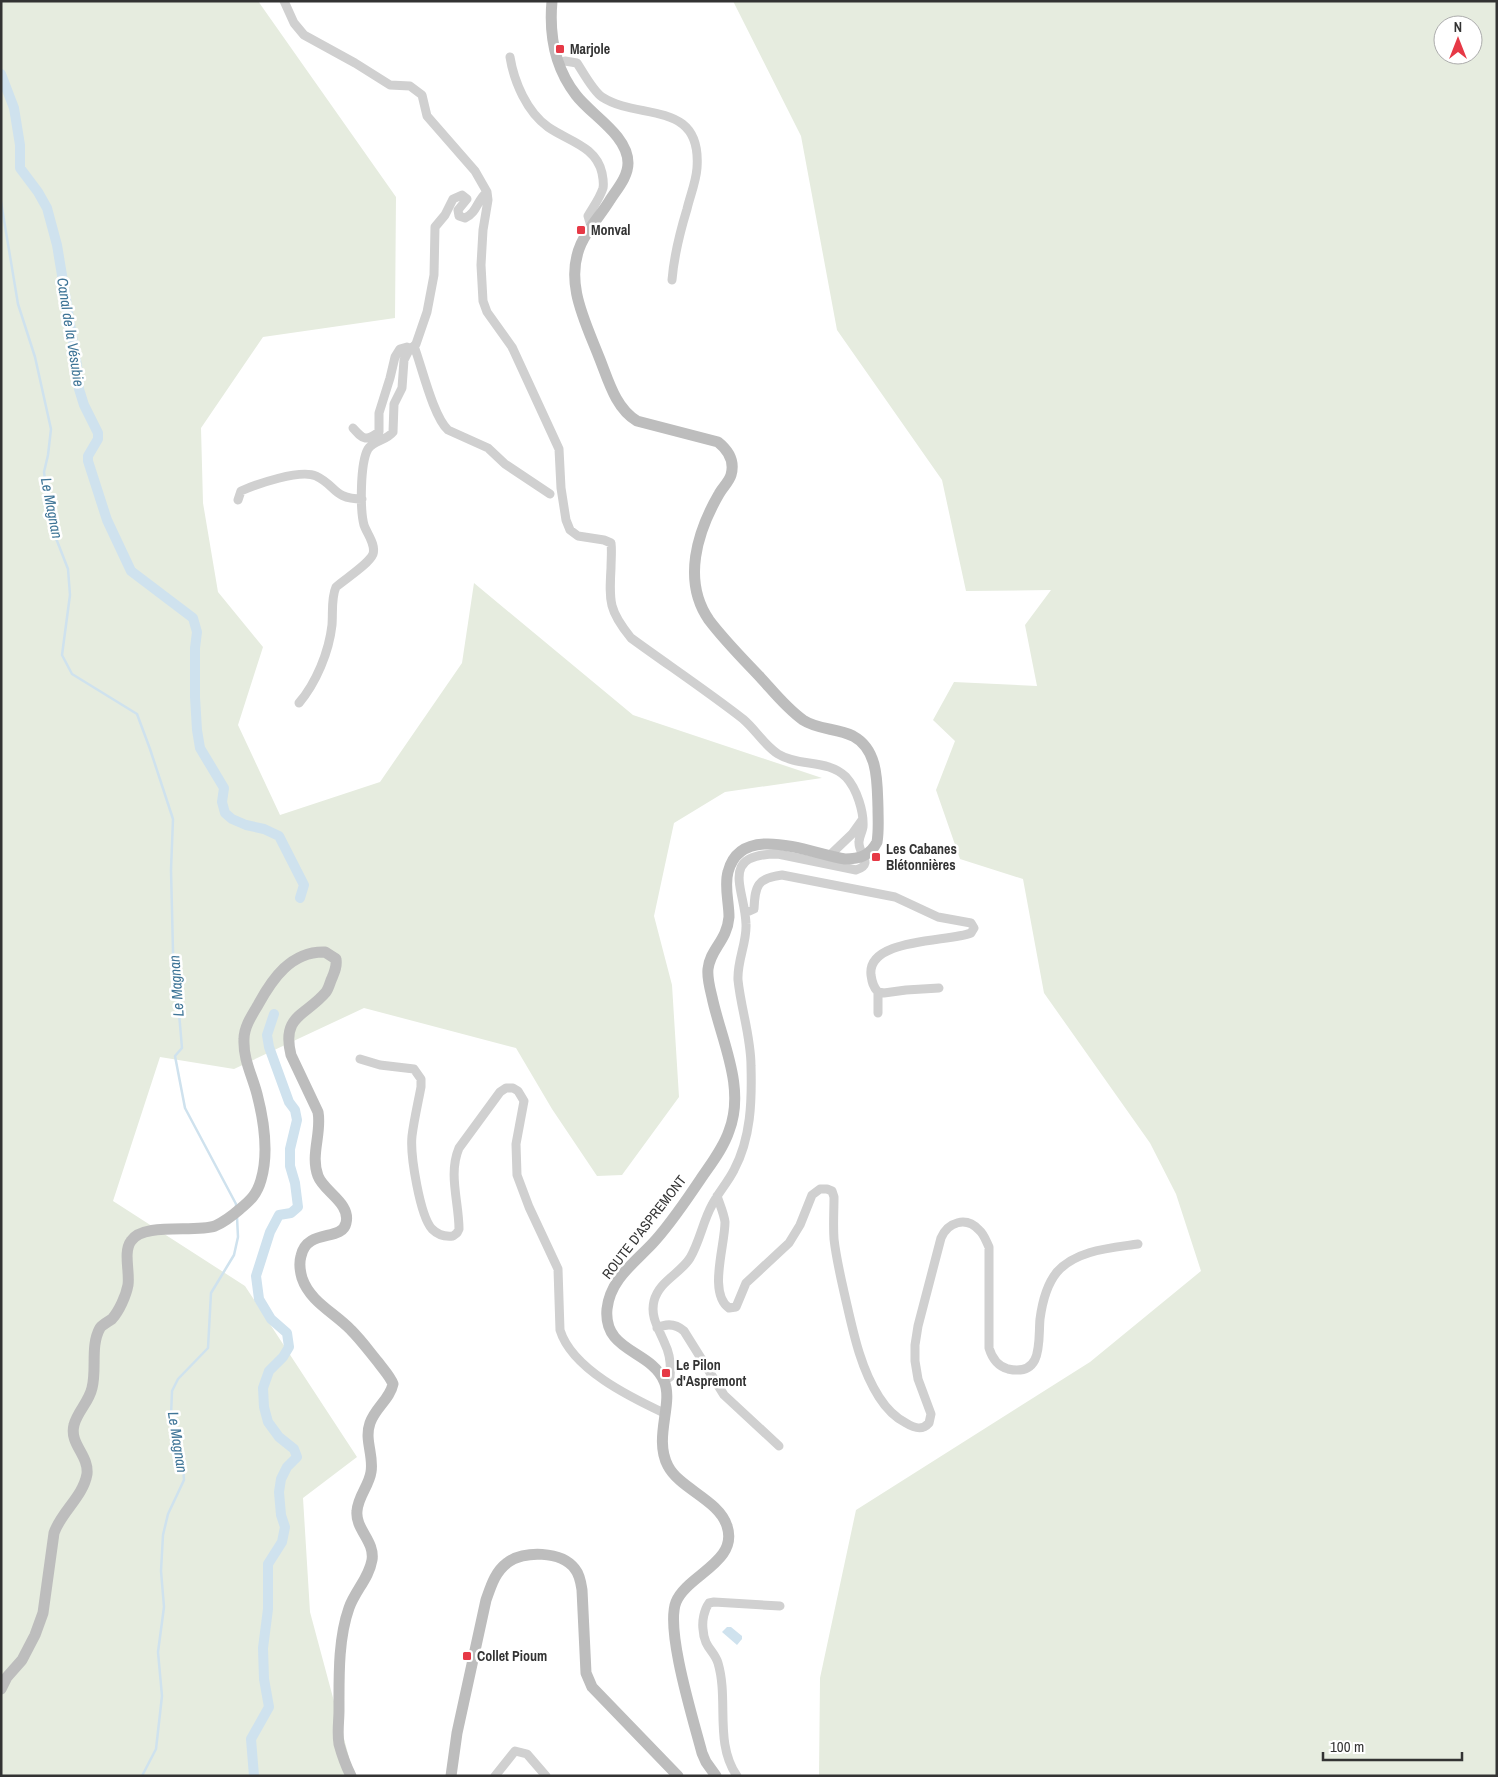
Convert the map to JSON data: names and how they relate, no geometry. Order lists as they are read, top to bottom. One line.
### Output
{"streets":{"street":["ROUTE D'ASPREMONT"]},"water":["Canal de la Vésubie","Le Magnan"],"places":{"transit":["Marjole","Monval","Les Cabanes Blétonnières","Le Pilon d'Aspremont","Collet Pioum"]},"scale_bar":"100 m","north":"top"}
